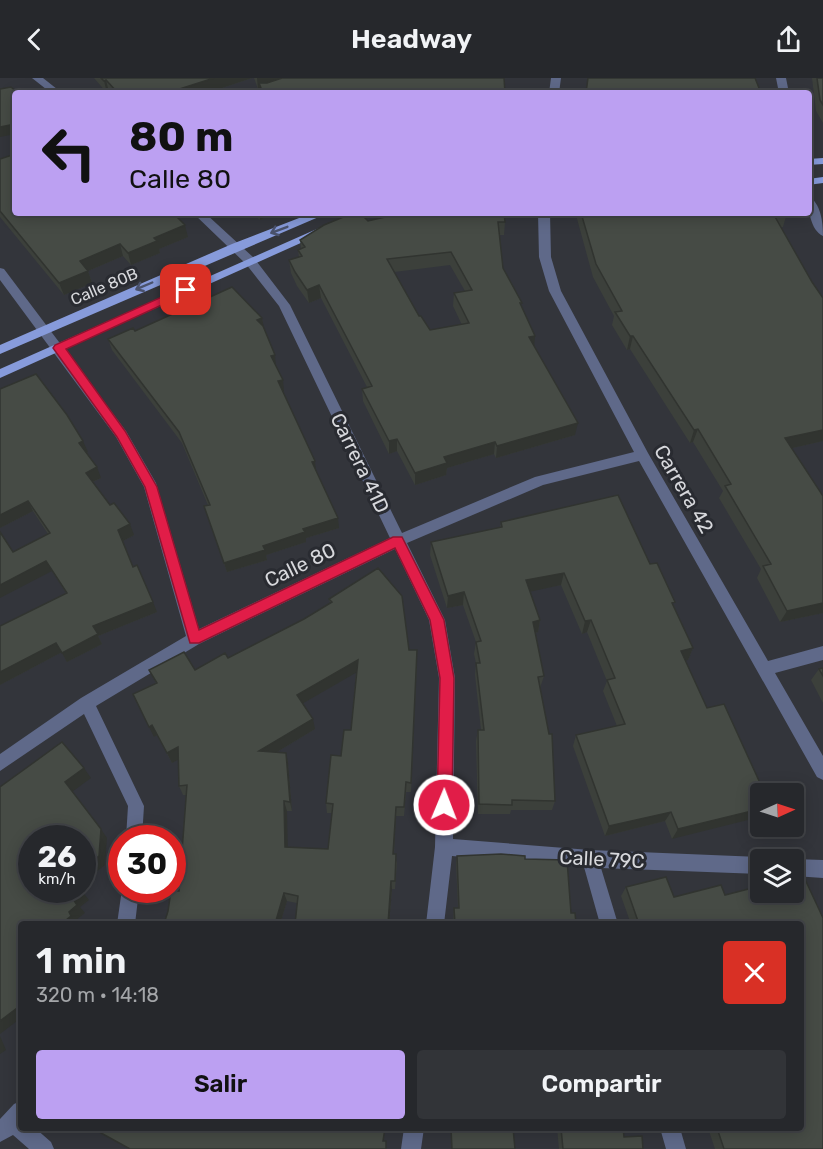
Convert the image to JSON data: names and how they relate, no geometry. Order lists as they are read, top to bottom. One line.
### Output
{"streets":{"main road":["Calle 80B"],"street":["Carrera 41D","Carrera 42","Calle 80","Calle 79C"]},"crossings":[["Calle 80B","Carrera 41D"],["Carrera 41D","Calle 80"],["Carrera 41D","Calle 79C"],["Carrera 42","Calle 80"]],"north":"right","page":{"header":"Headway","turn":["80 m","Calle 80"],"speed":"26 km/h","limit":"30","heading":["1 min","320 m · 14:18"],"buttons":["Salir","Compartir"]}}
